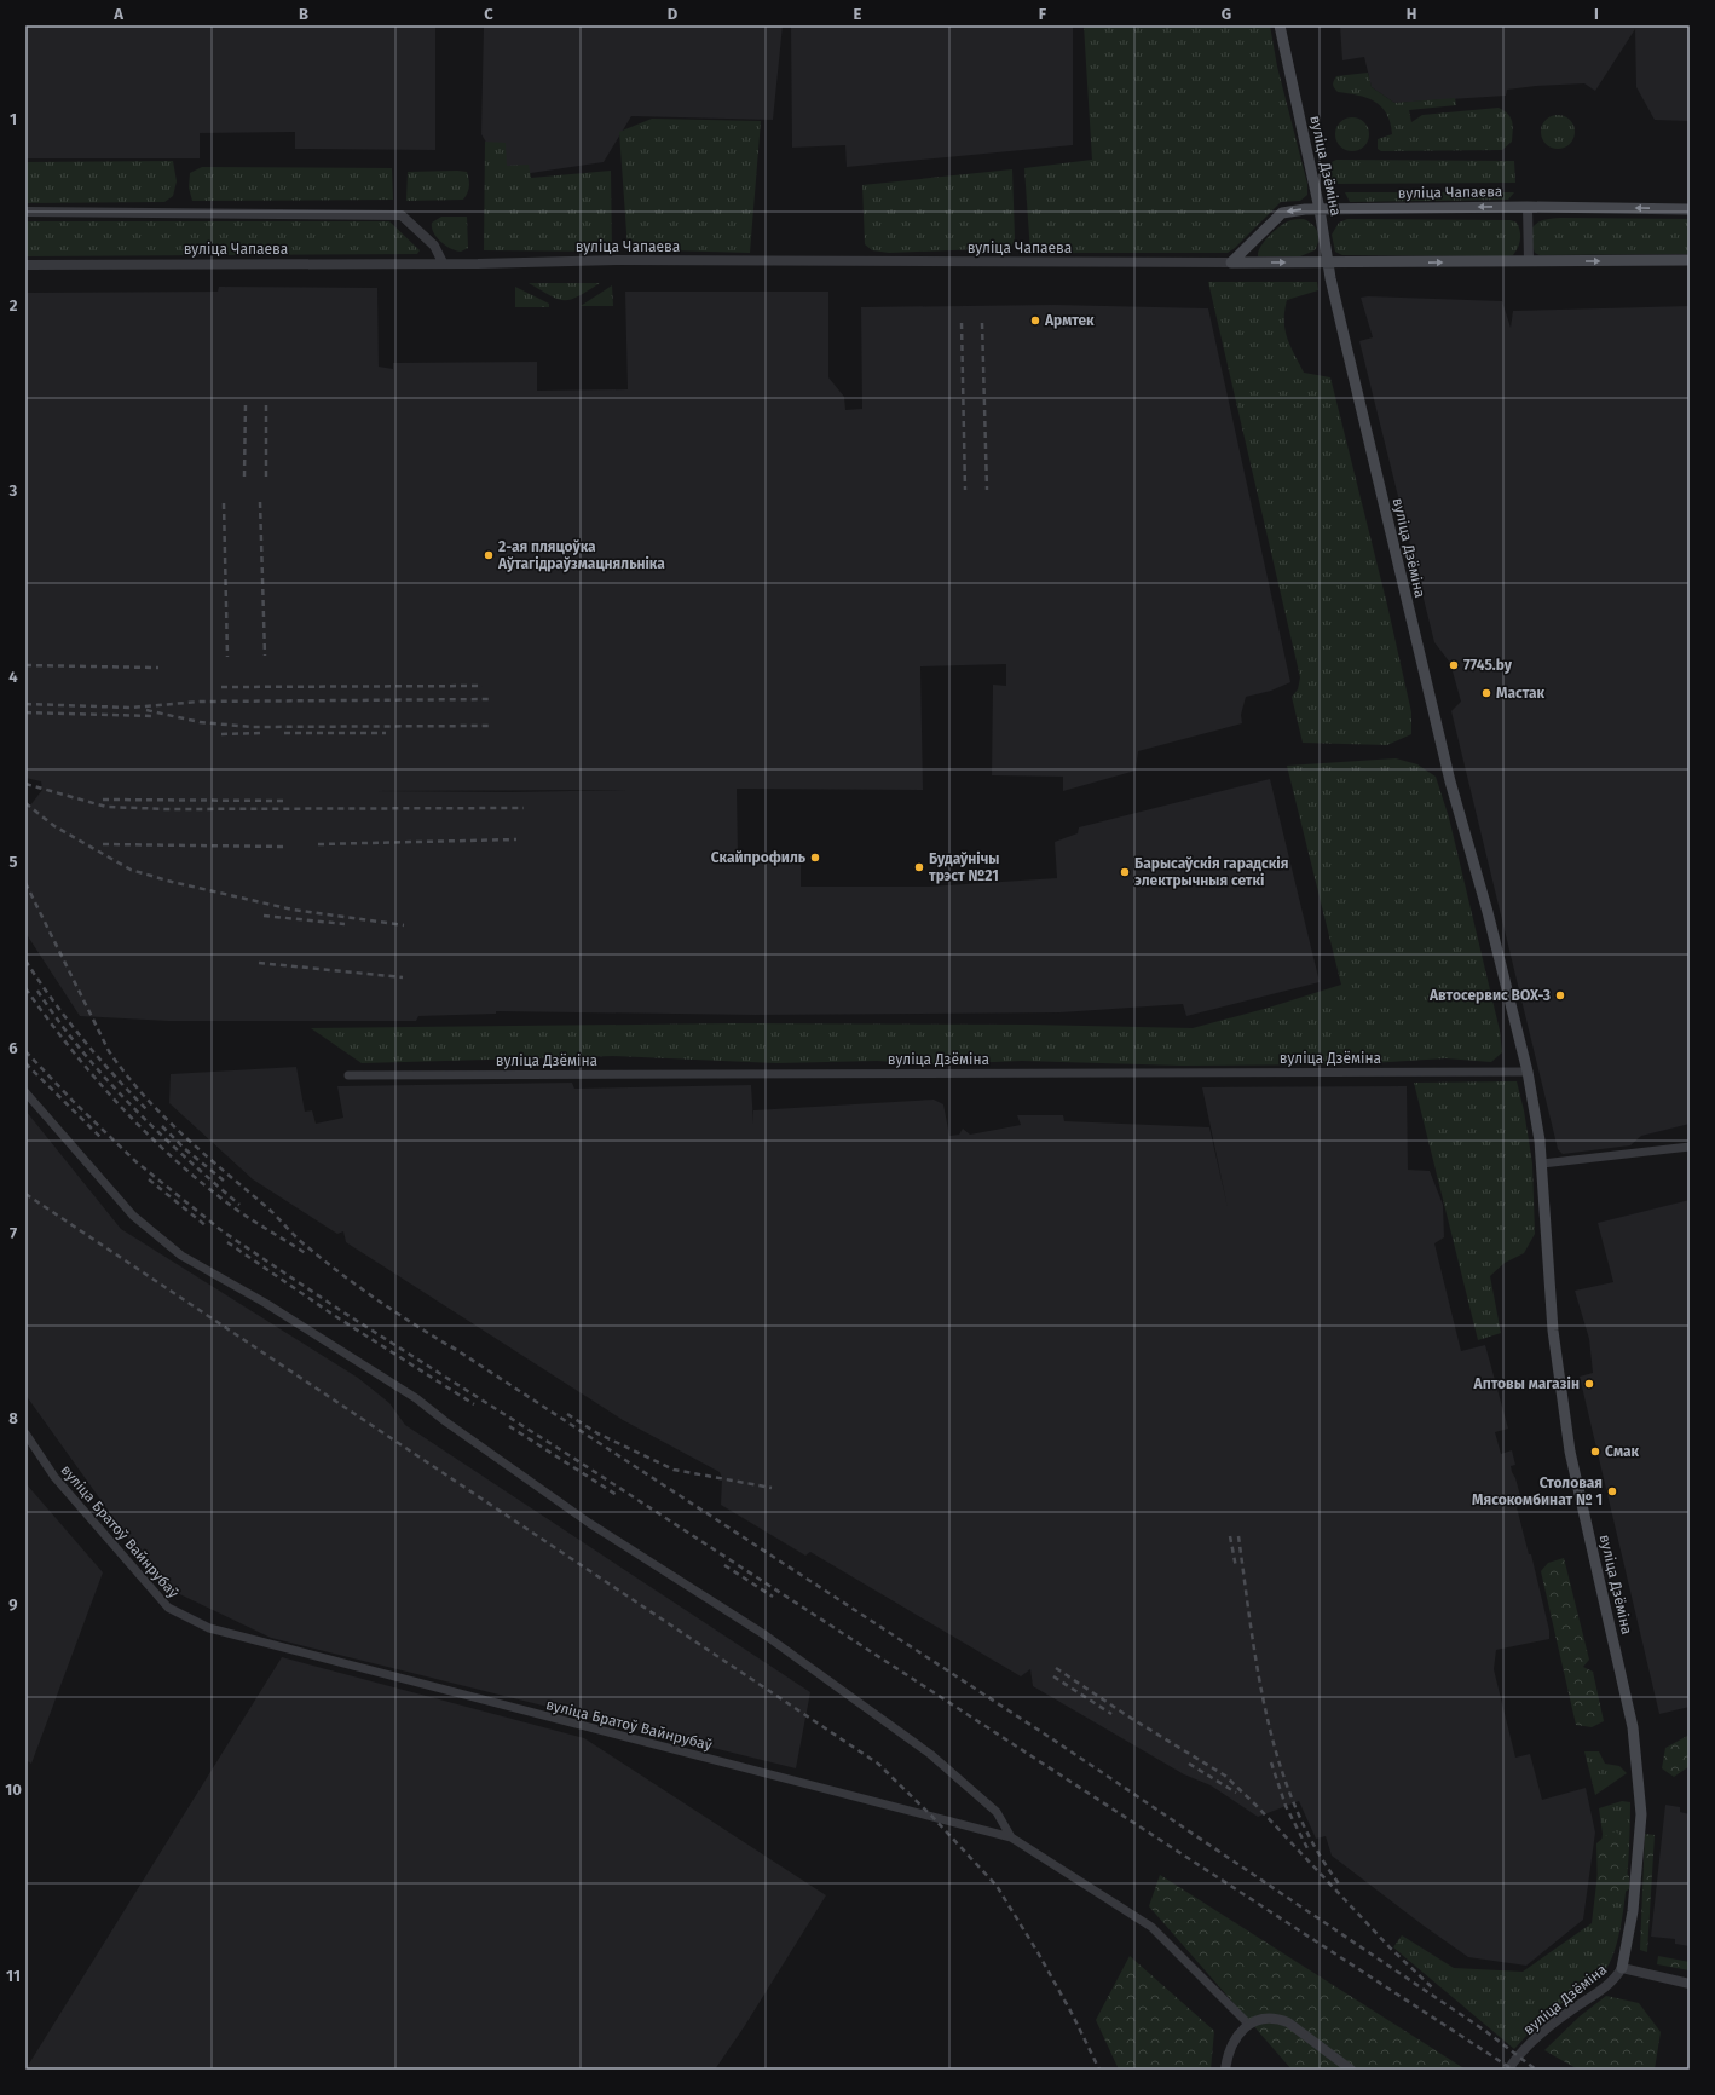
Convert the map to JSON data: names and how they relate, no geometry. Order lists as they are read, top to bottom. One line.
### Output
{"streets":{"main road":["вуліца Дзёміна","вуліца Чапаева"],"street":["вуліца Братоў Вайнрубаў"]},"crossings":[["вуліца Дзёміна","вуліца Чапаева"]],"places":["Армтек","2-ая пляцоўка Аўтагідраўзмацняльніка","7745.by","Мастак","Скайпрофиль","Будаўнічы трэст №21","Барысаўскія гарадскія электрычныя сеткі","Автосервис BOX-3","Аптовы магазін","Смак","Столовая Мясокомбинат № 1"],"grid":{"columns":["A","B","C","D","E","F","G","H","I"],"rows":["1","2","3","4","5","6","7","8","9","10","11"]}}
